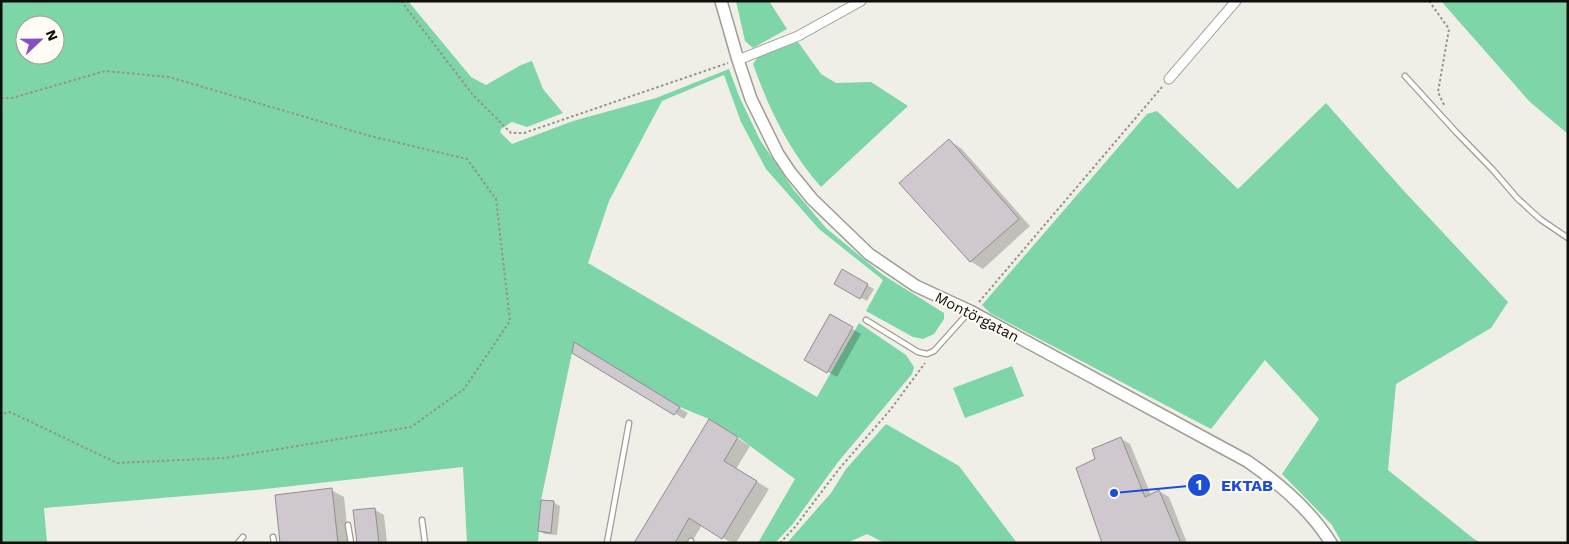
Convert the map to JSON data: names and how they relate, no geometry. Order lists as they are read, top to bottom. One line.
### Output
{"streets":{"street":["Montörgatan"]},"places":["EKTAB"],"north":"right"}
